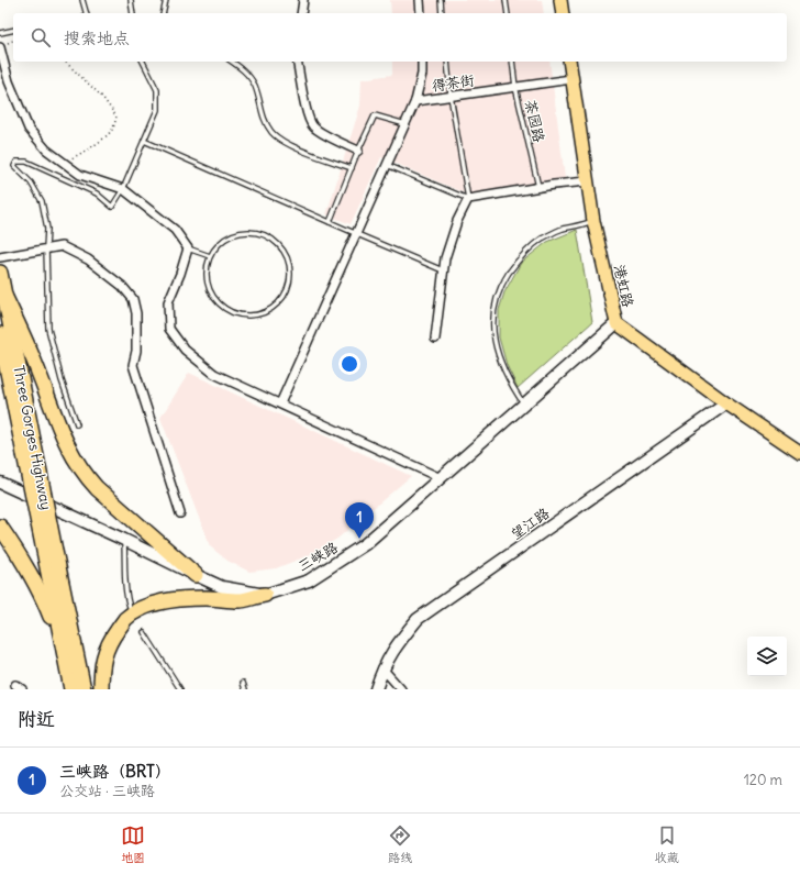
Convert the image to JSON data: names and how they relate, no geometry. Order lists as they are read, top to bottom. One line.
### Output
{"streets":{"highway":["港虹路","Three Gorges Highway"],"main road":["望江路","三峡路"],"street":["得茶街"],"lane":["茶园路"]},"crossings":[["得茶街","茶园路"],["得茶街","港虹路"],["港虹路","望江路"],["港虹路","三峡路"]],"page":{"search":"搜索地点","pins":"1","heading":"附近","list":[{"mark":"1","name":"三峡路（BRT）","note":"公交站 · 三峡路","value":"120 m"}],"nav":["地图","路线","收藏"]}}
